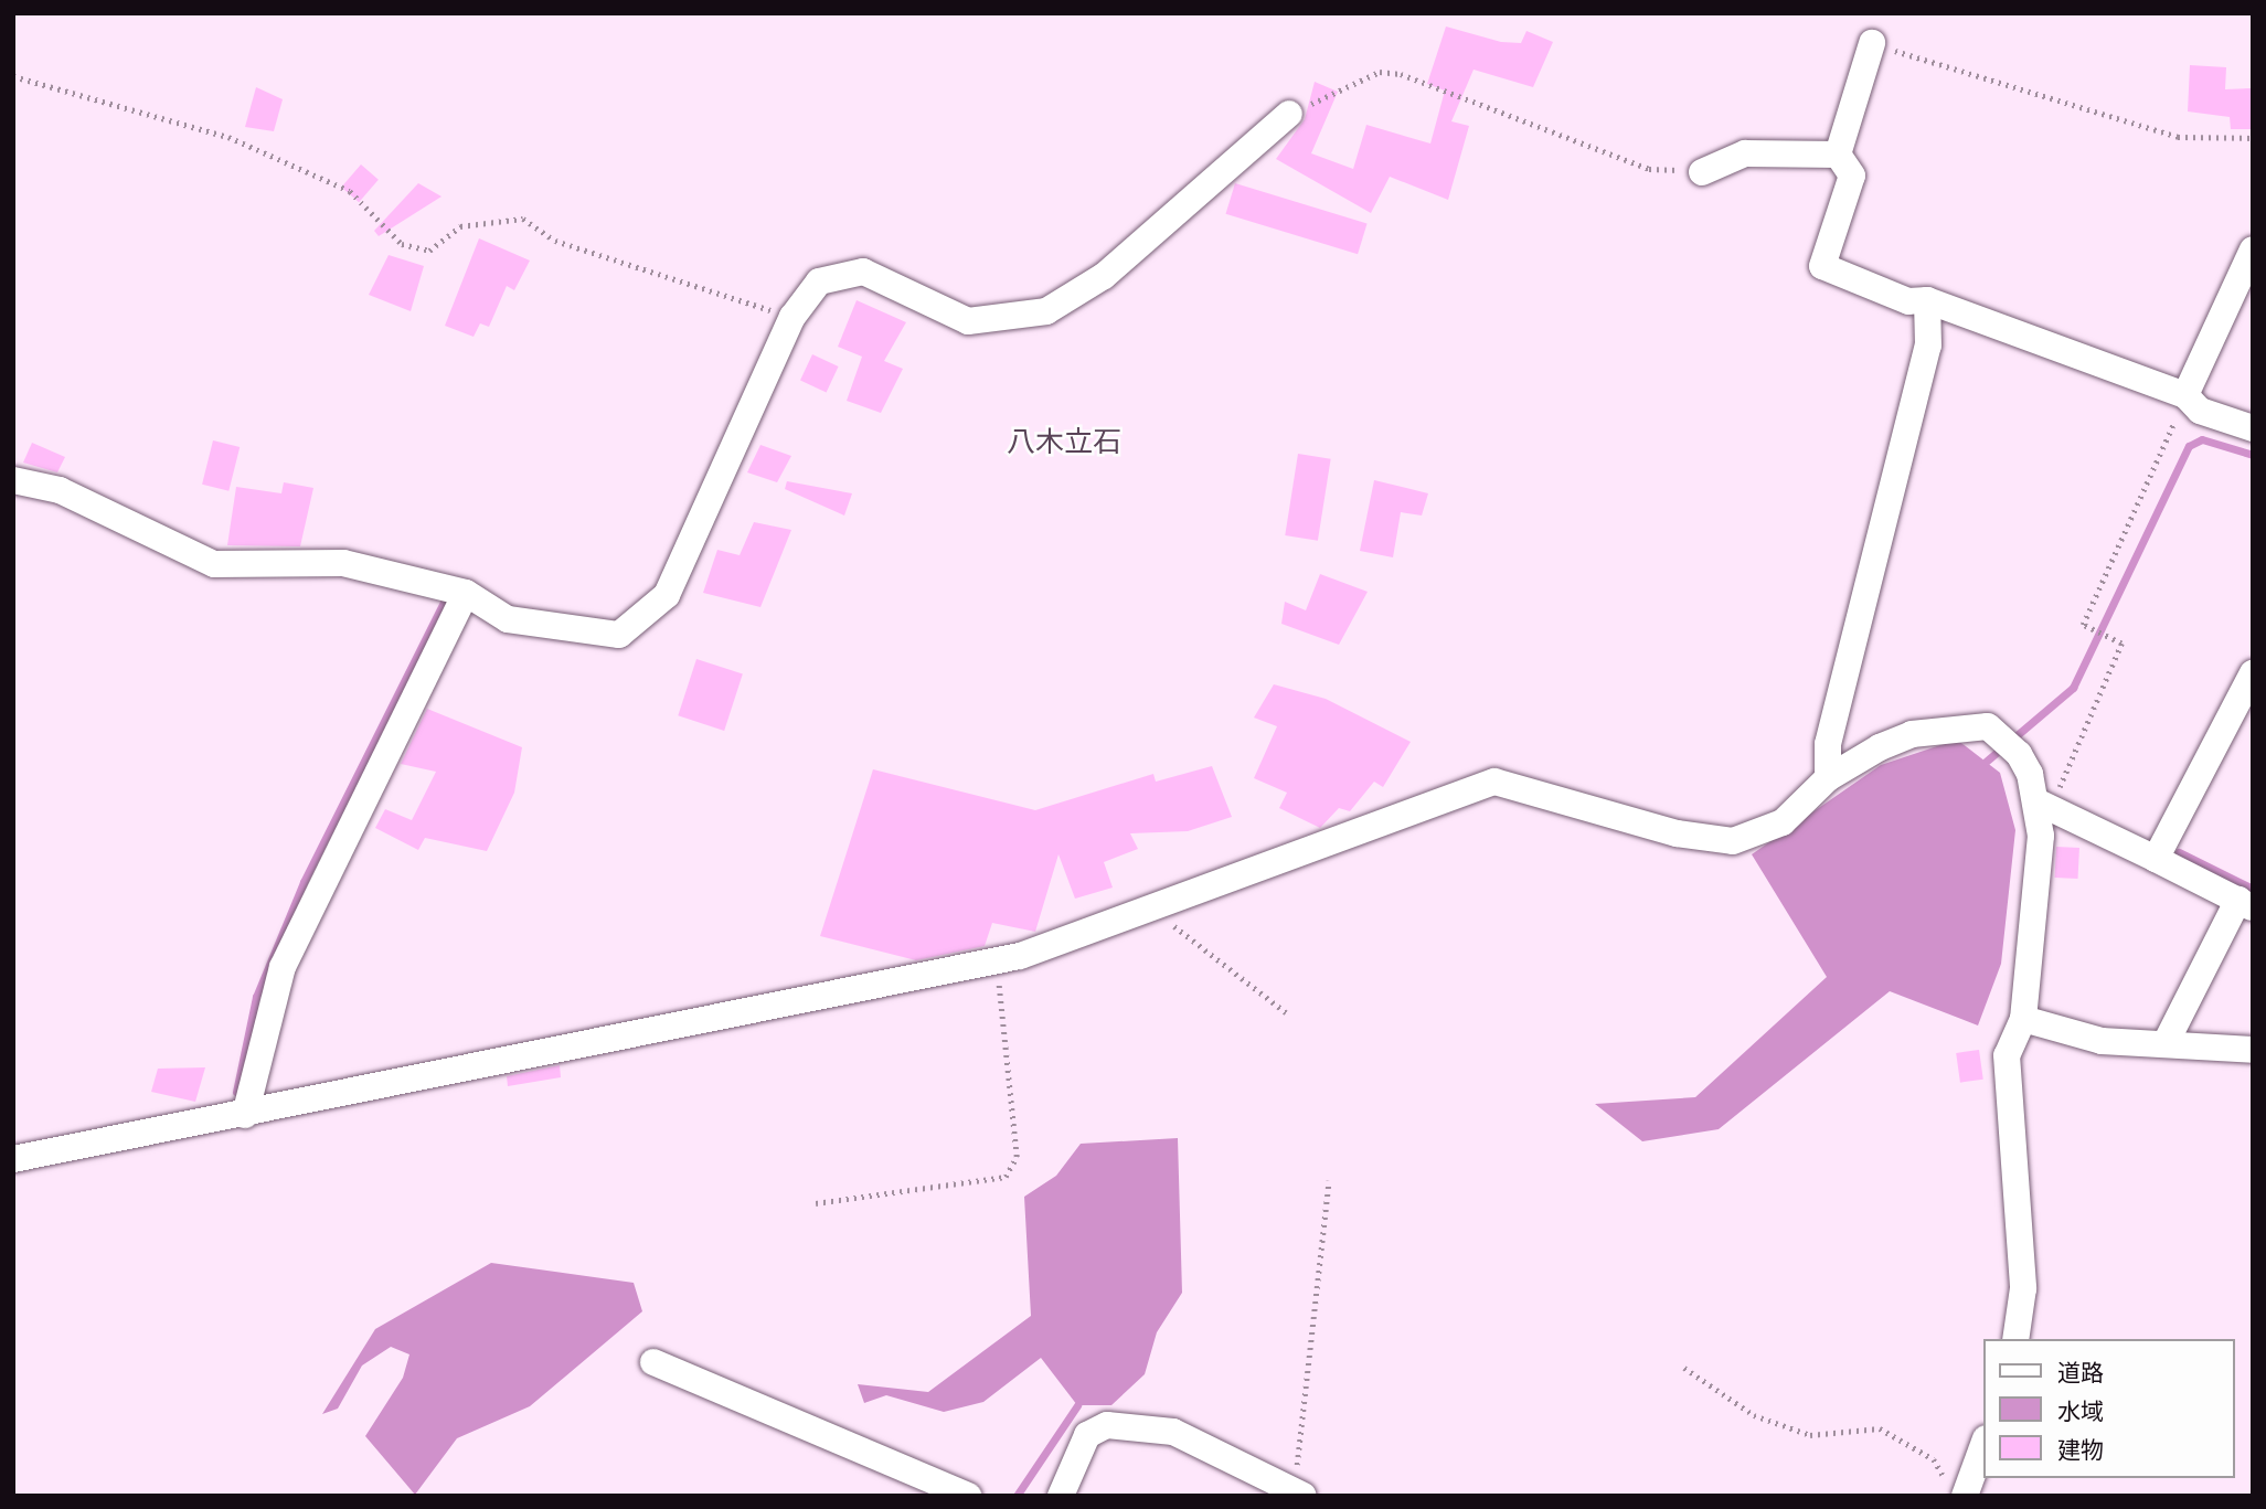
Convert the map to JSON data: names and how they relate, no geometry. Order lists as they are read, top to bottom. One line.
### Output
{"districts":["八木立石"],"legend":["道路","水域","建物"]}
